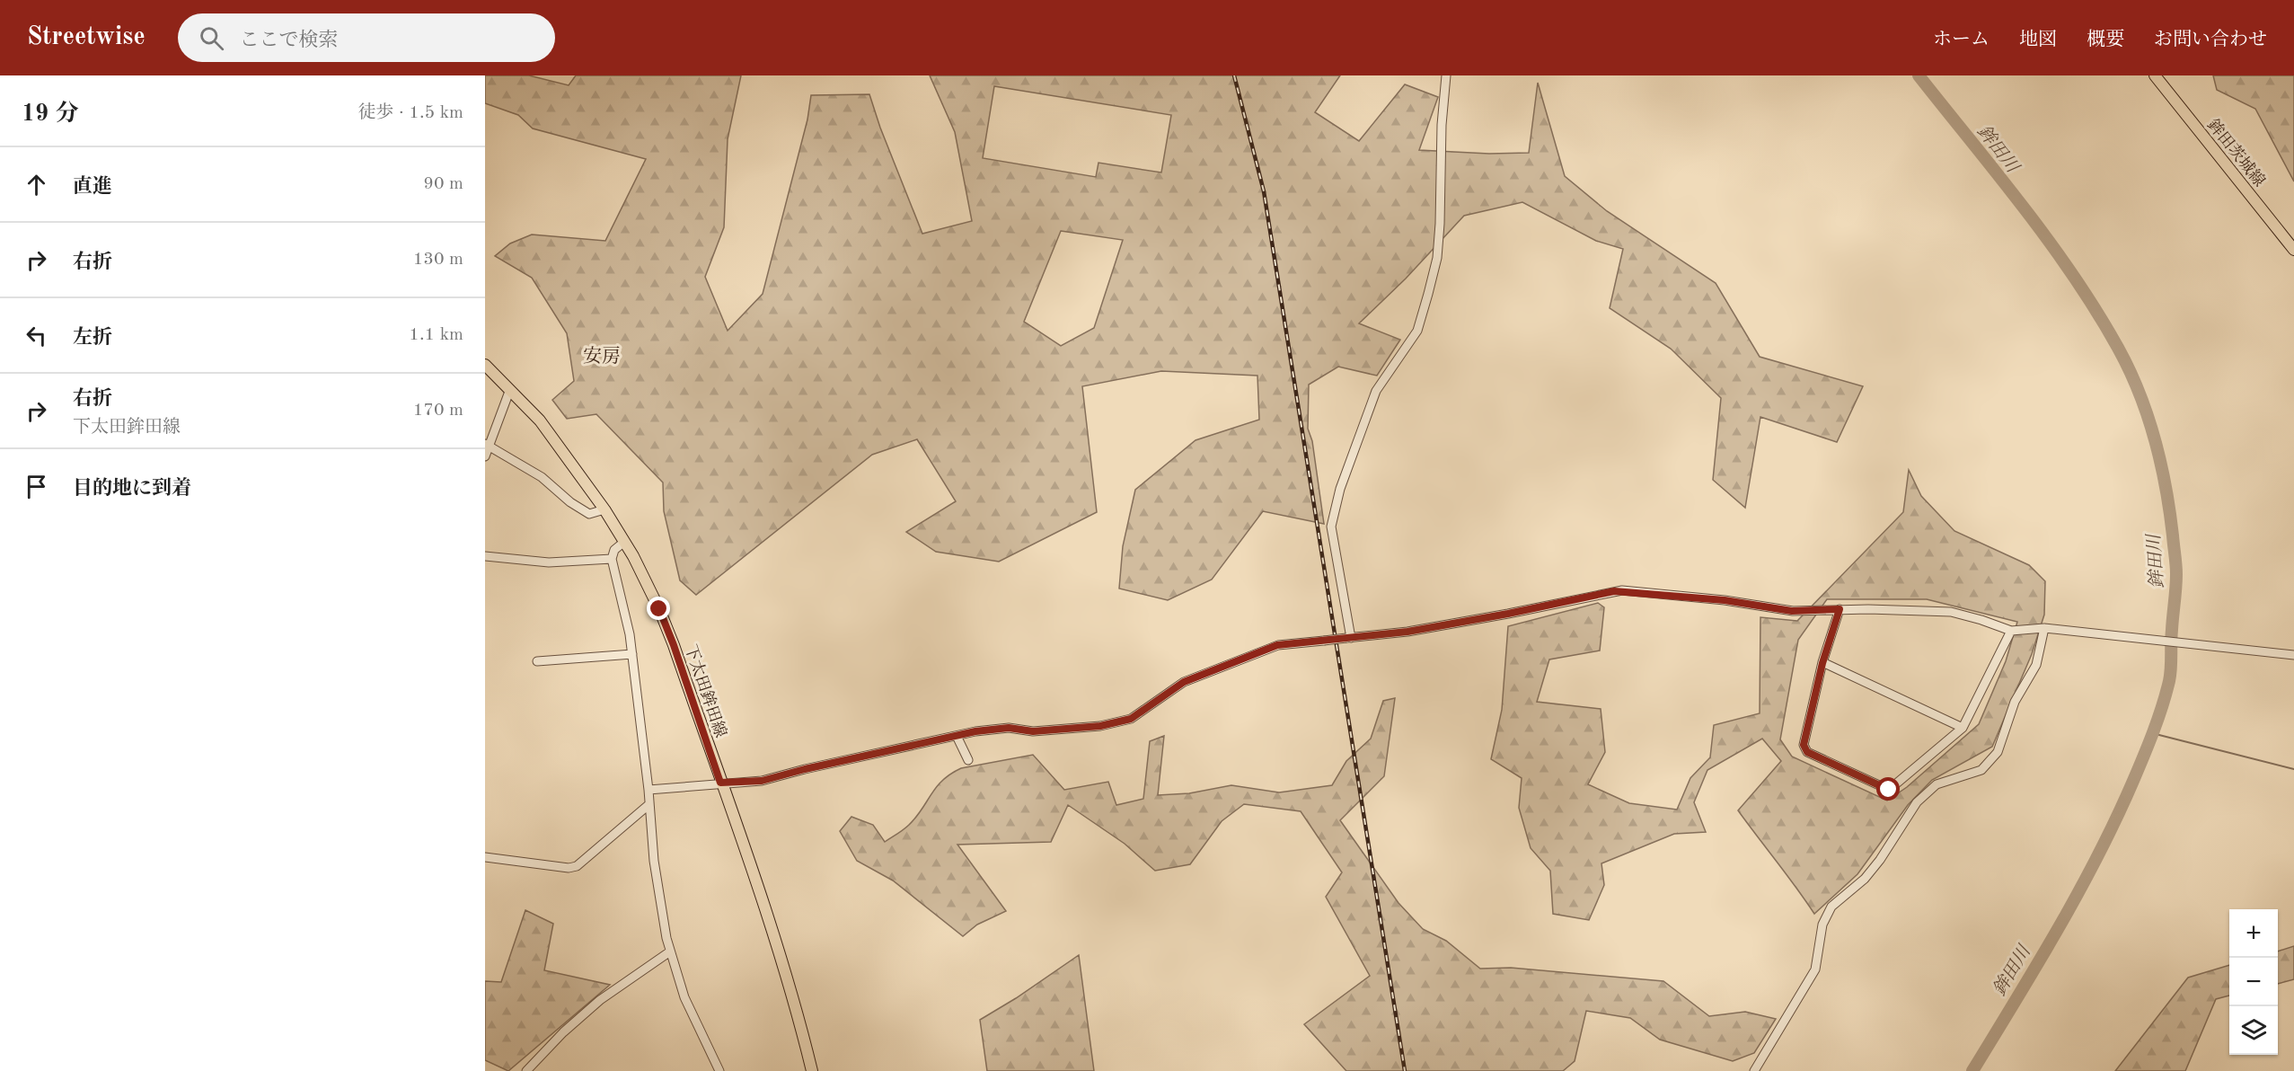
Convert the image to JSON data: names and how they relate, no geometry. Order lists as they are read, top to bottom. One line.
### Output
{"streets":{"main road":["鉾田茨城線","下太田鉾田線"]},"districts":["安房"],"water":["鉾田川"],"page":{"header":"Streetwise","search":"ここで検索","nav":["ホーム","地図","概要","お問い合わせ"],"heading":["19 分","徒歩 · 1.5 km"],"list":[["直進","90 m"],["右折","130 m"],["左折","1.1 km"],["右折","下太田鉾田線","170 m"],"目的地に到着"],"map_buttons":["+","−"]}}
